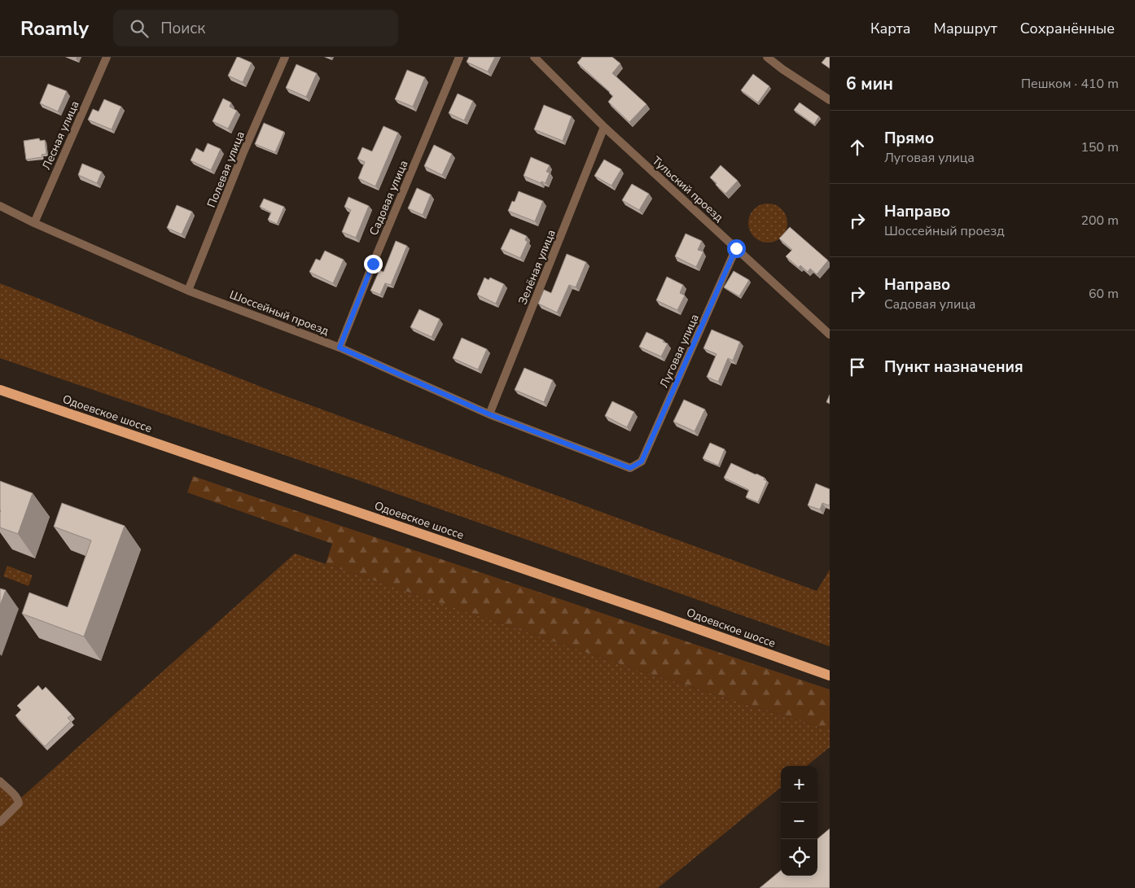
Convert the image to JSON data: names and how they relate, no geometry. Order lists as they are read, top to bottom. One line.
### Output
{"streets":{"main road":["Одоевское шоссе"],"street":["Лесная улица","Полевая улица","Тульский проезд","Садовая улица","Зелёная улица","Шоссейный проезд","Луговая улица"]},"crossings":[["Лесная улица","Шоссейный проезд"],["Полевая улица","Шоссейный проезд"],["Тульский проезд","Зелёная улица"],["Тульский проезд","Луговая улица"],["Садовая улица","Шоссейный проезд"],["Зелёная улица","Шоссейный проезд"],["Шоссейный проезд","Луговая улица"]],"page":{"header":"Roamly","search":"Поиск","nav":["Карта","Маршрут","Сохранённые"],"heading":["6 мин","Пешком · 410 m"],"list":[["Прямо","Луговая улица","150 m"],["Направо","Шоссейный проезд","200 m"],["Направо","Садовая улица","60 m"],"Пункт назначения"],"map_buttons":["+","−"]}}
